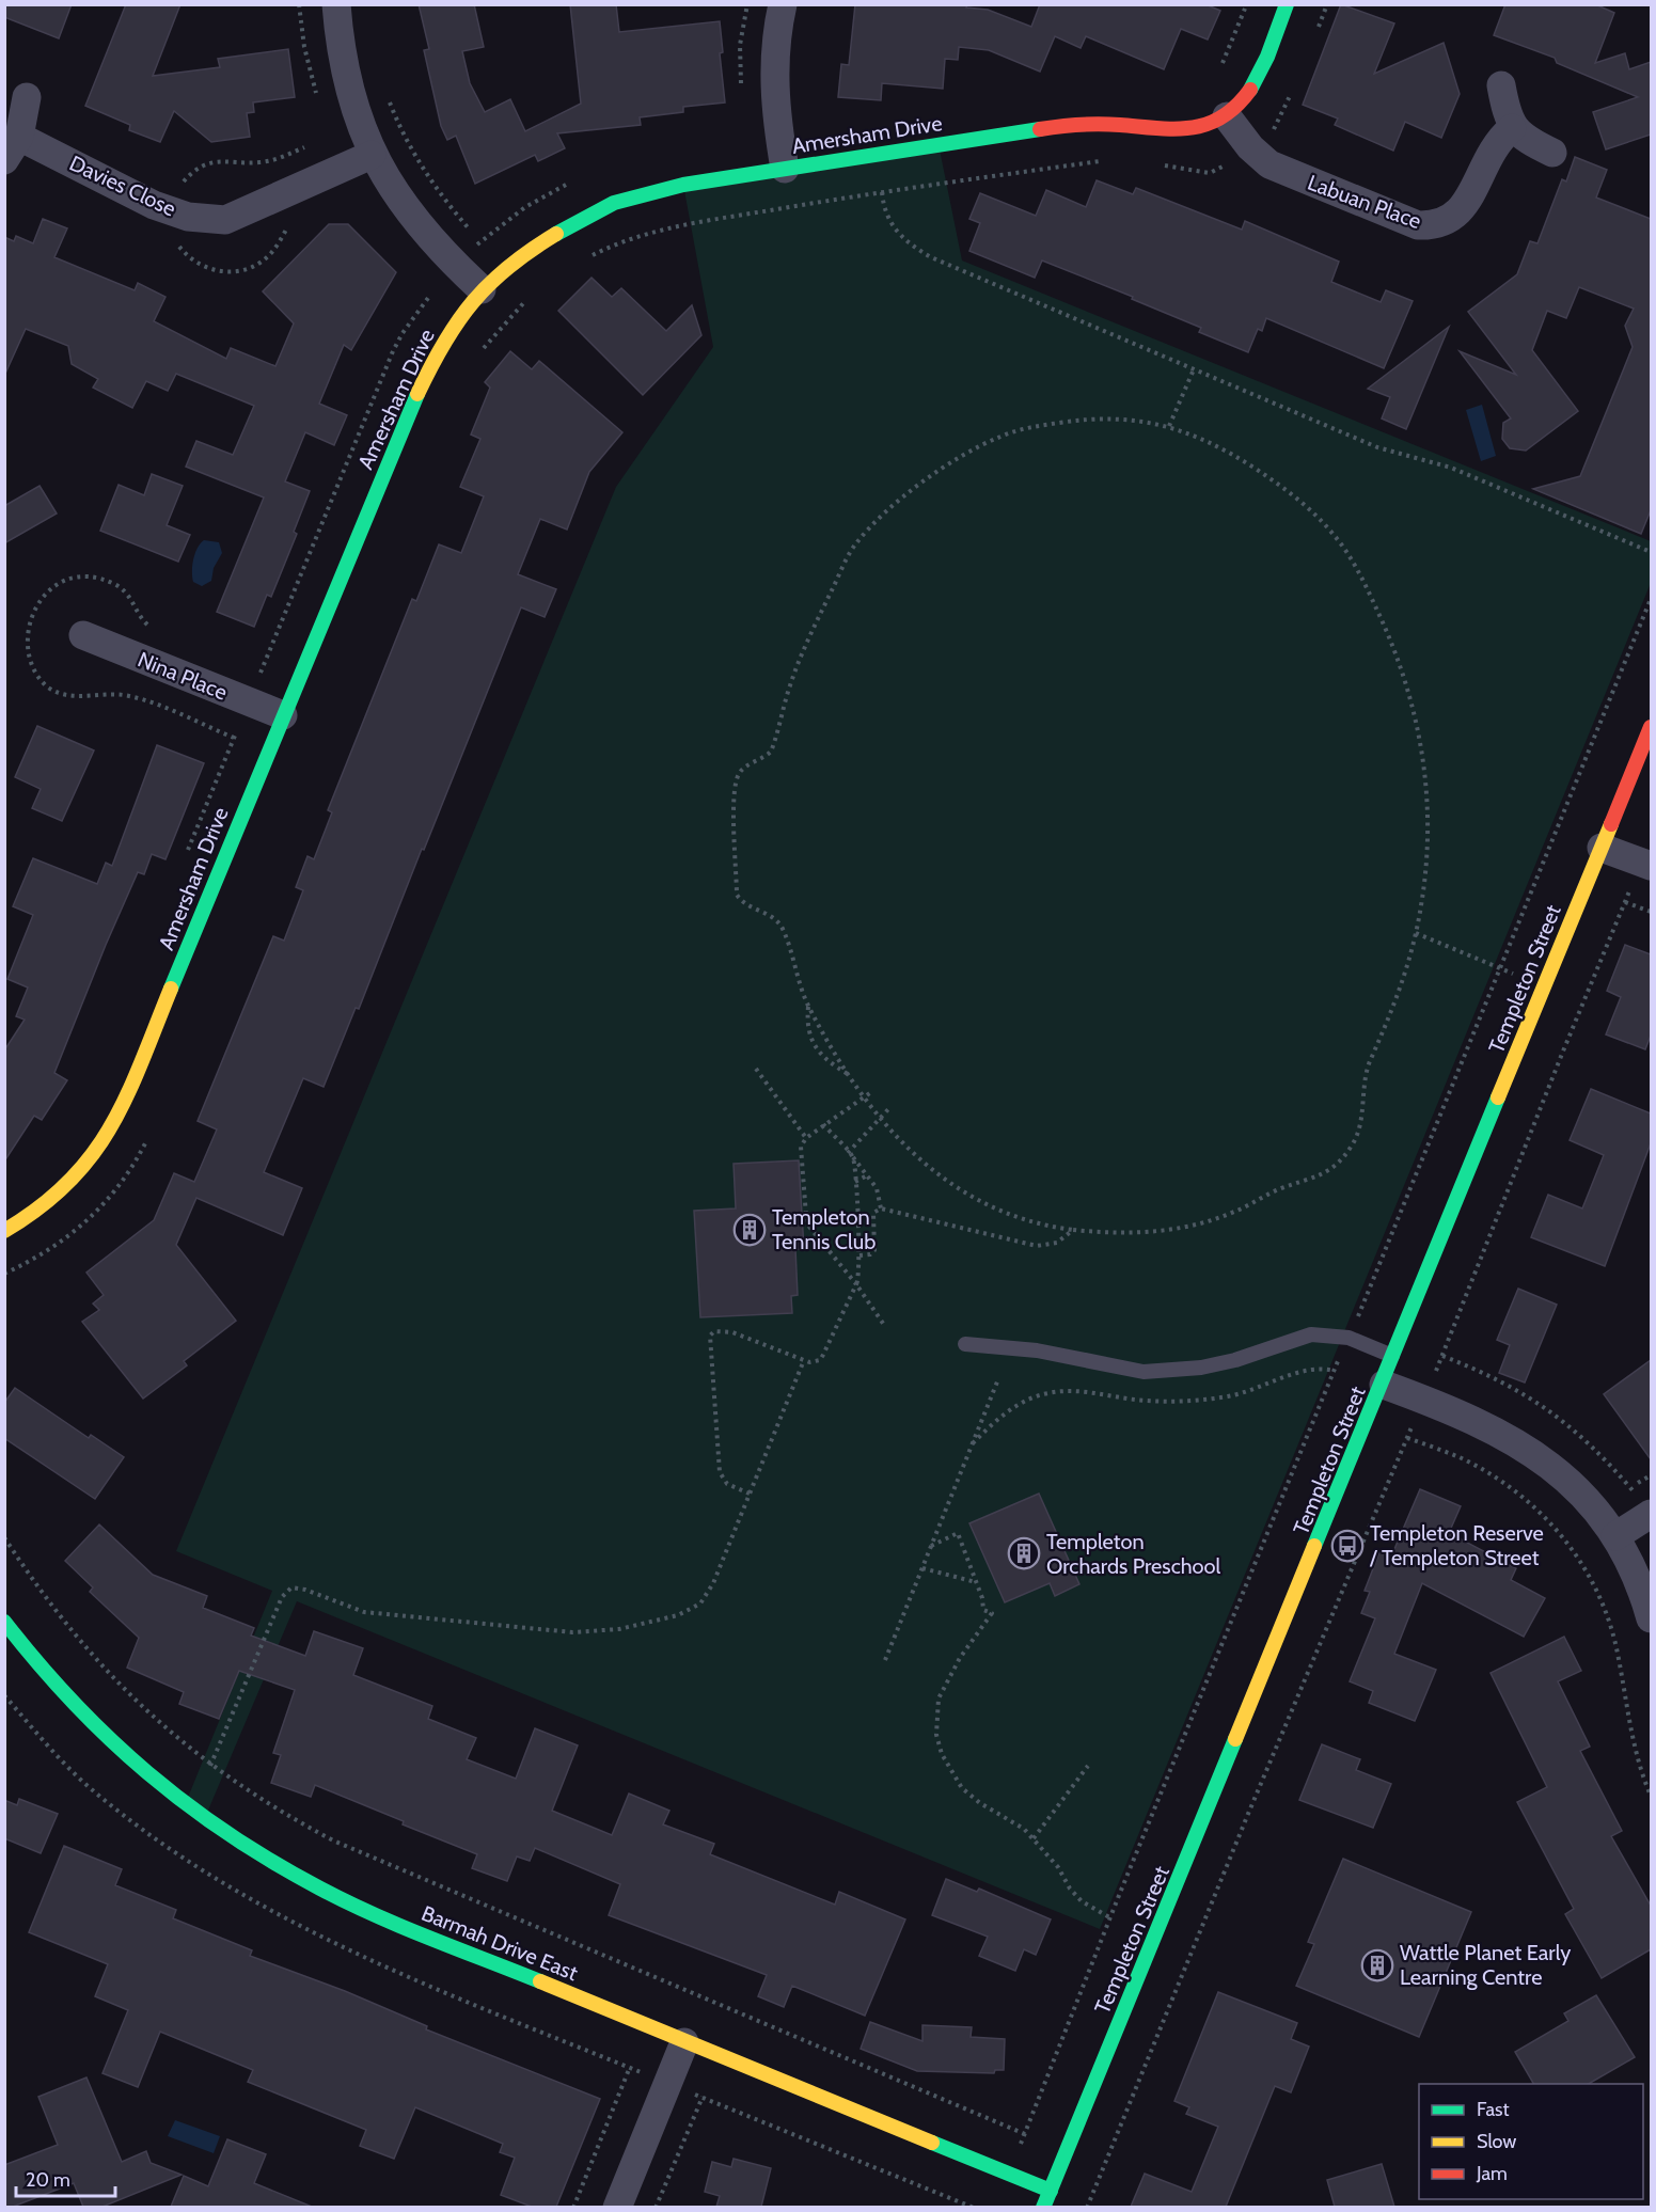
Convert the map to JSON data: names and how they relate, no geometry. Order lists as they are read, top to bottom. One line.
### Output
{"streets":{"street":["Amersham Drive","Davies Close","Labuan Place","Nina Place","Templeton Street","Barmah Drive East"]},"crossings":[["Amersham Drive","Labuan Place"],["Amersham Drive","Nina Place"],["Templeton Street","Barmah Drive East"]],"places":{"building":["Templeton Tennis Club","Templeton Orchards Preschool","Wattle Planet Early Learning Centre"],"bus stop":["Templeton Reserve / Templeton Street"]},"legend":["Fast","Slow","Jam"],"scale_bar":"20 m"}
